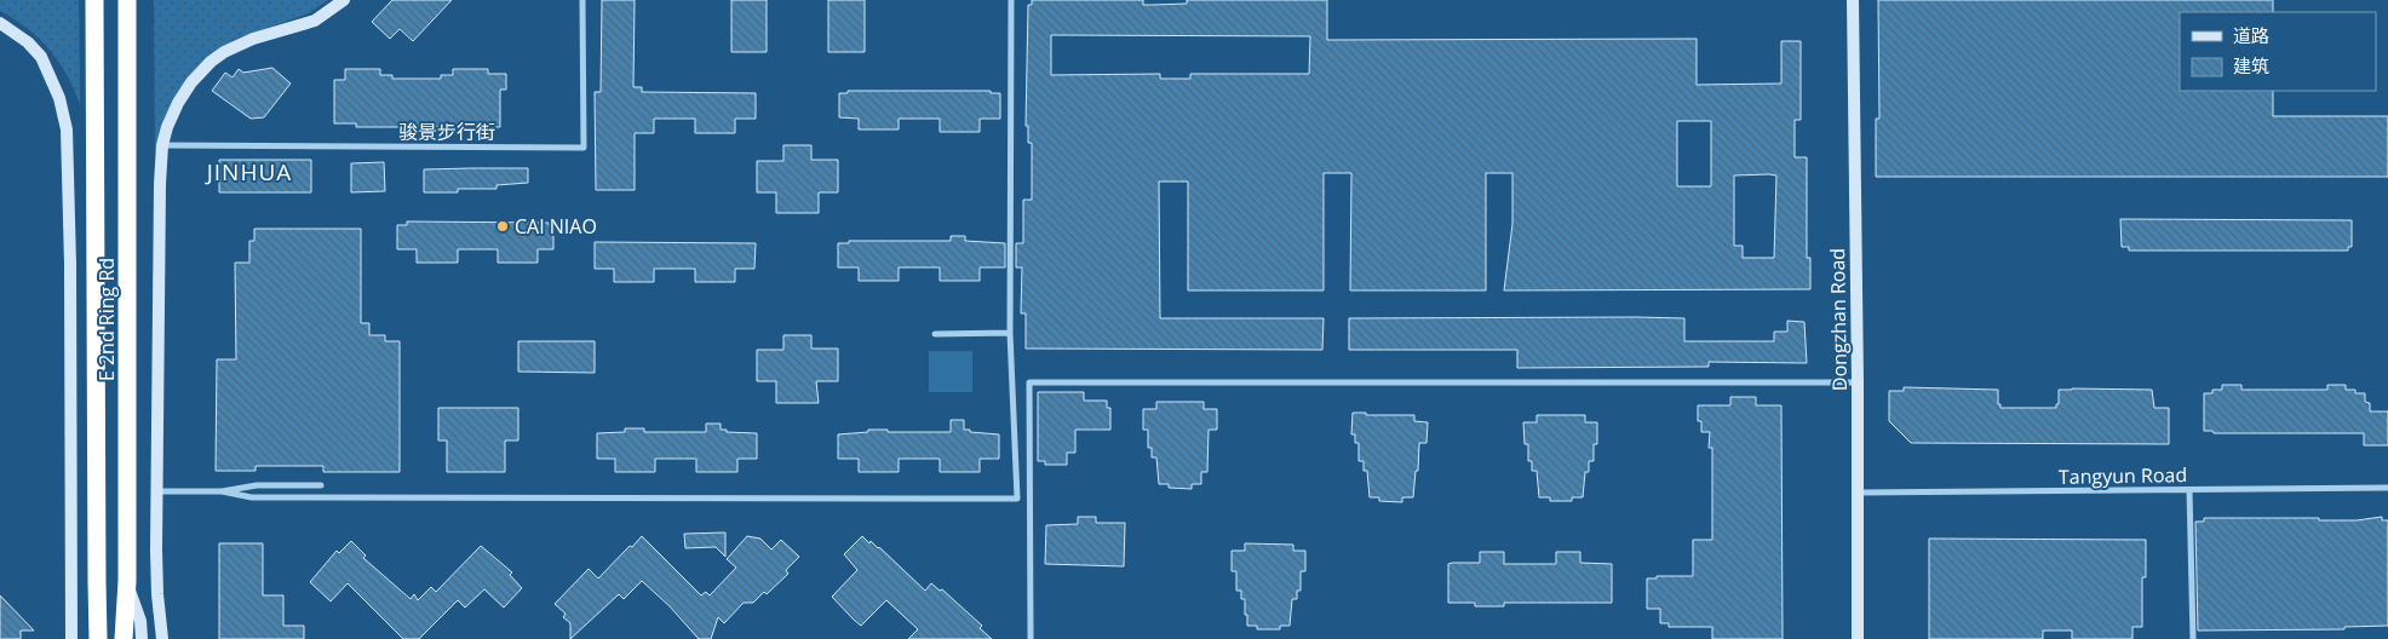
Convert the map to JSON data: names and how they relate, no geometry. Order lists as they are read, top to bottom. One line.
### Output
{"streets":{"highway":["E 2nd Ring Rd"],"main road":["Dongzhan Road"],"street":["骏景步行街","Tangyun Road"]},"crossings":[["Dongzhan Road","Tangyun Road"]],"districts":["JINHUA"],"places":["CAI NIAO"],"legend":["道路","建筑"]}
